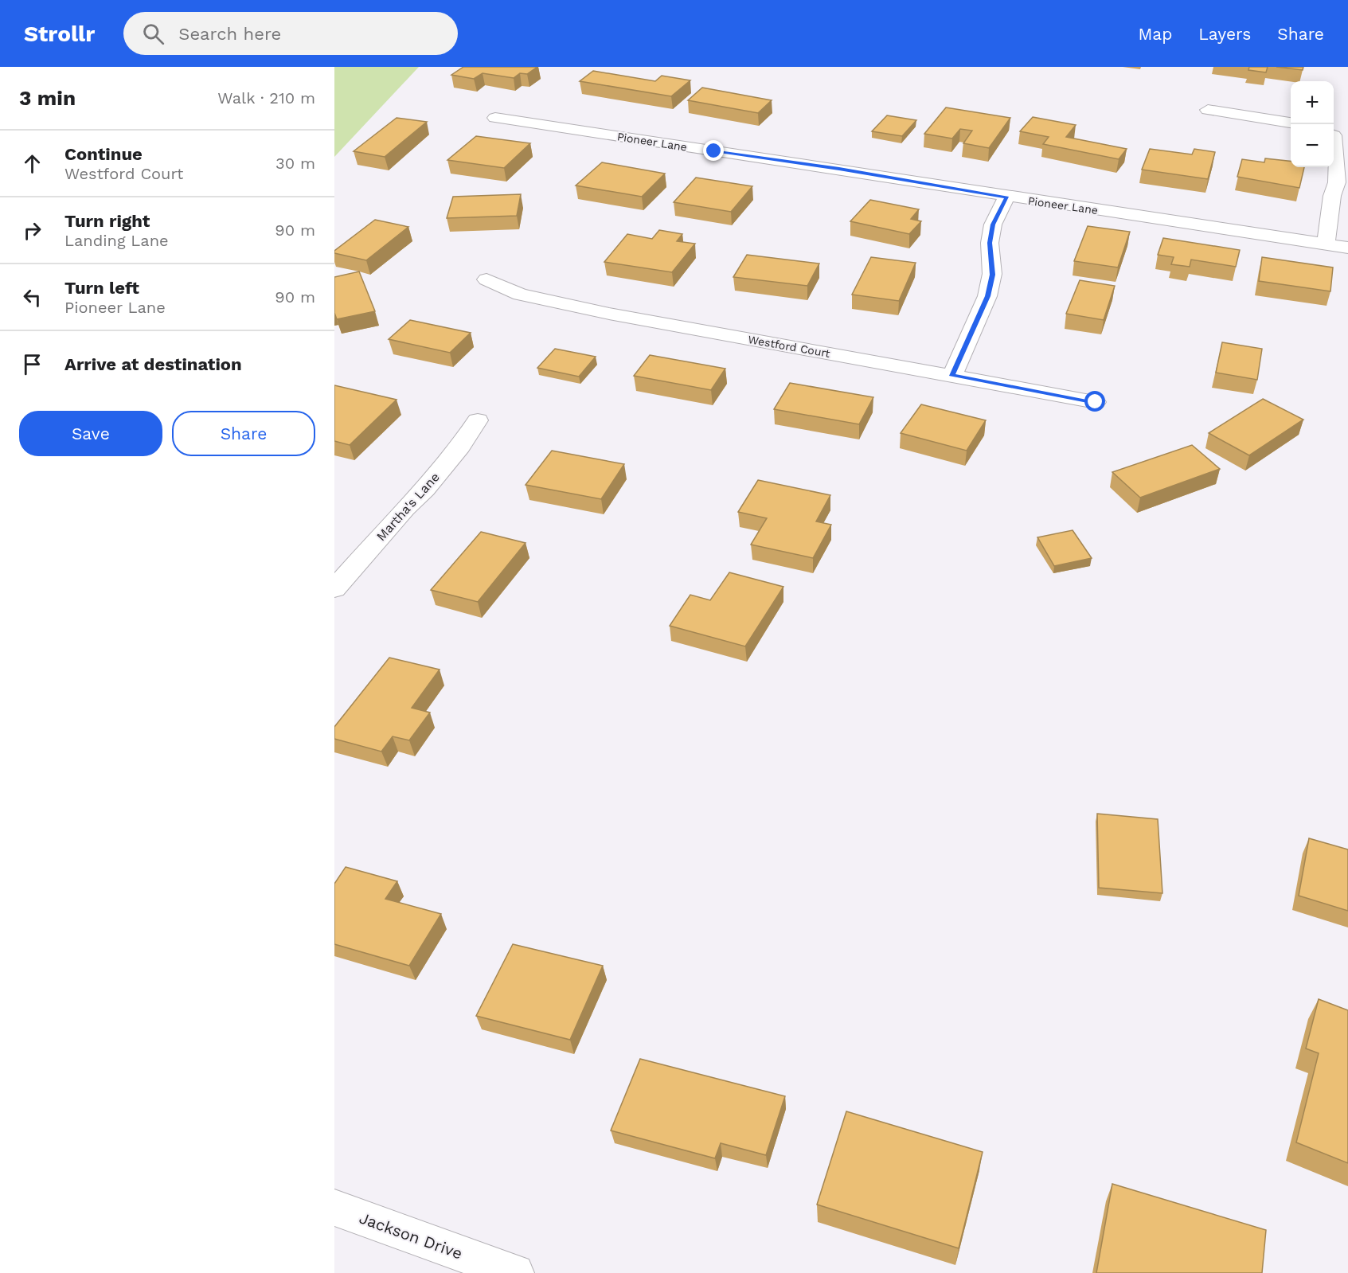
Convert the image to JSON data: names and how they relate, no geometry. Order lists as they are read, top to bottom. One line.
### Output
{"streets":{"street":["Pioneer Lane","Westford Court","Martha's Lane","Jackson Drive"]},"page":{"header":"Strollr","search":"Search here","nav":["Map","Layers","Share"],"heading":["3 min","Walk · 210 m"],"map_buttons":["+","−"],"list":[["Continue","Westford Court","30 m"],["Turn right","Landing Lane","90 m"],["Turn left","Pioneer Lane","90 m"],"Arrive at destination"],"buttons":["Save","Share"]}}
